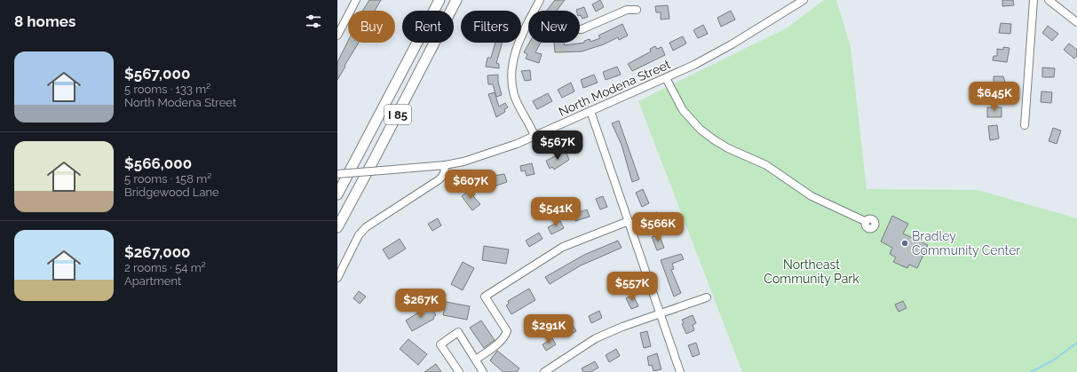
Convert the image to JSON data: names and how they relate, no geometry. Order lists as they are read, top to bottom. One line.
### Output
{"streets":{"highway":["I 85"],"street":["North Modena Street"]},"parks":["Northeast Community Park"],"places":["Bradley Community Center"],"page":{"heading":"8 homes","chip":["Buy","Rent","Filters","New"],"list":[{"name":"$567,000","note":"5 rooms · 133 m² · North Modena Street"},{"name":"$566,000","note":"5 rooms · 158 m² · Bridgewood Lane"},{"name":"$267,000","note":"2 rooms · 54 m² · Apartment"}],"price":["$645K","$567K","$607K","$541K","$566K","$557K","$267K","$291K"]}}
